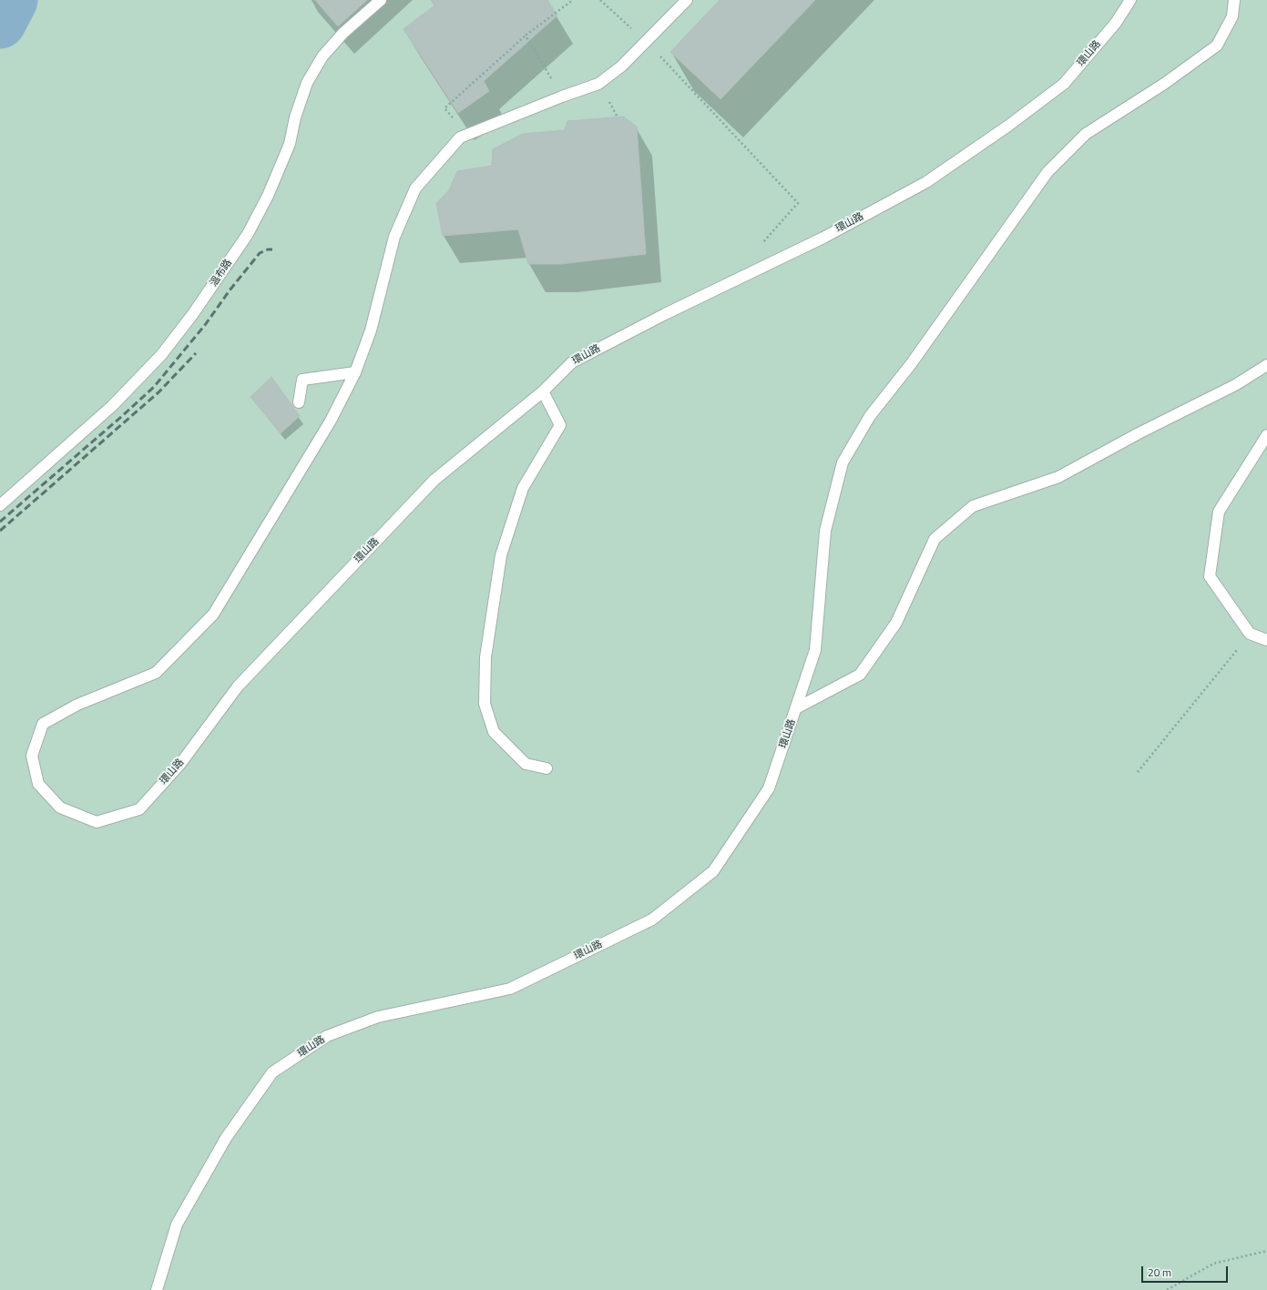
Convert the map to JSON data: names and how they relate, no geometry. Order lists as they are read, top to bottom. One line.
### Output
{"streets":{"street":["環山路","溫布路"]},"scale_bar":"20 m"}
